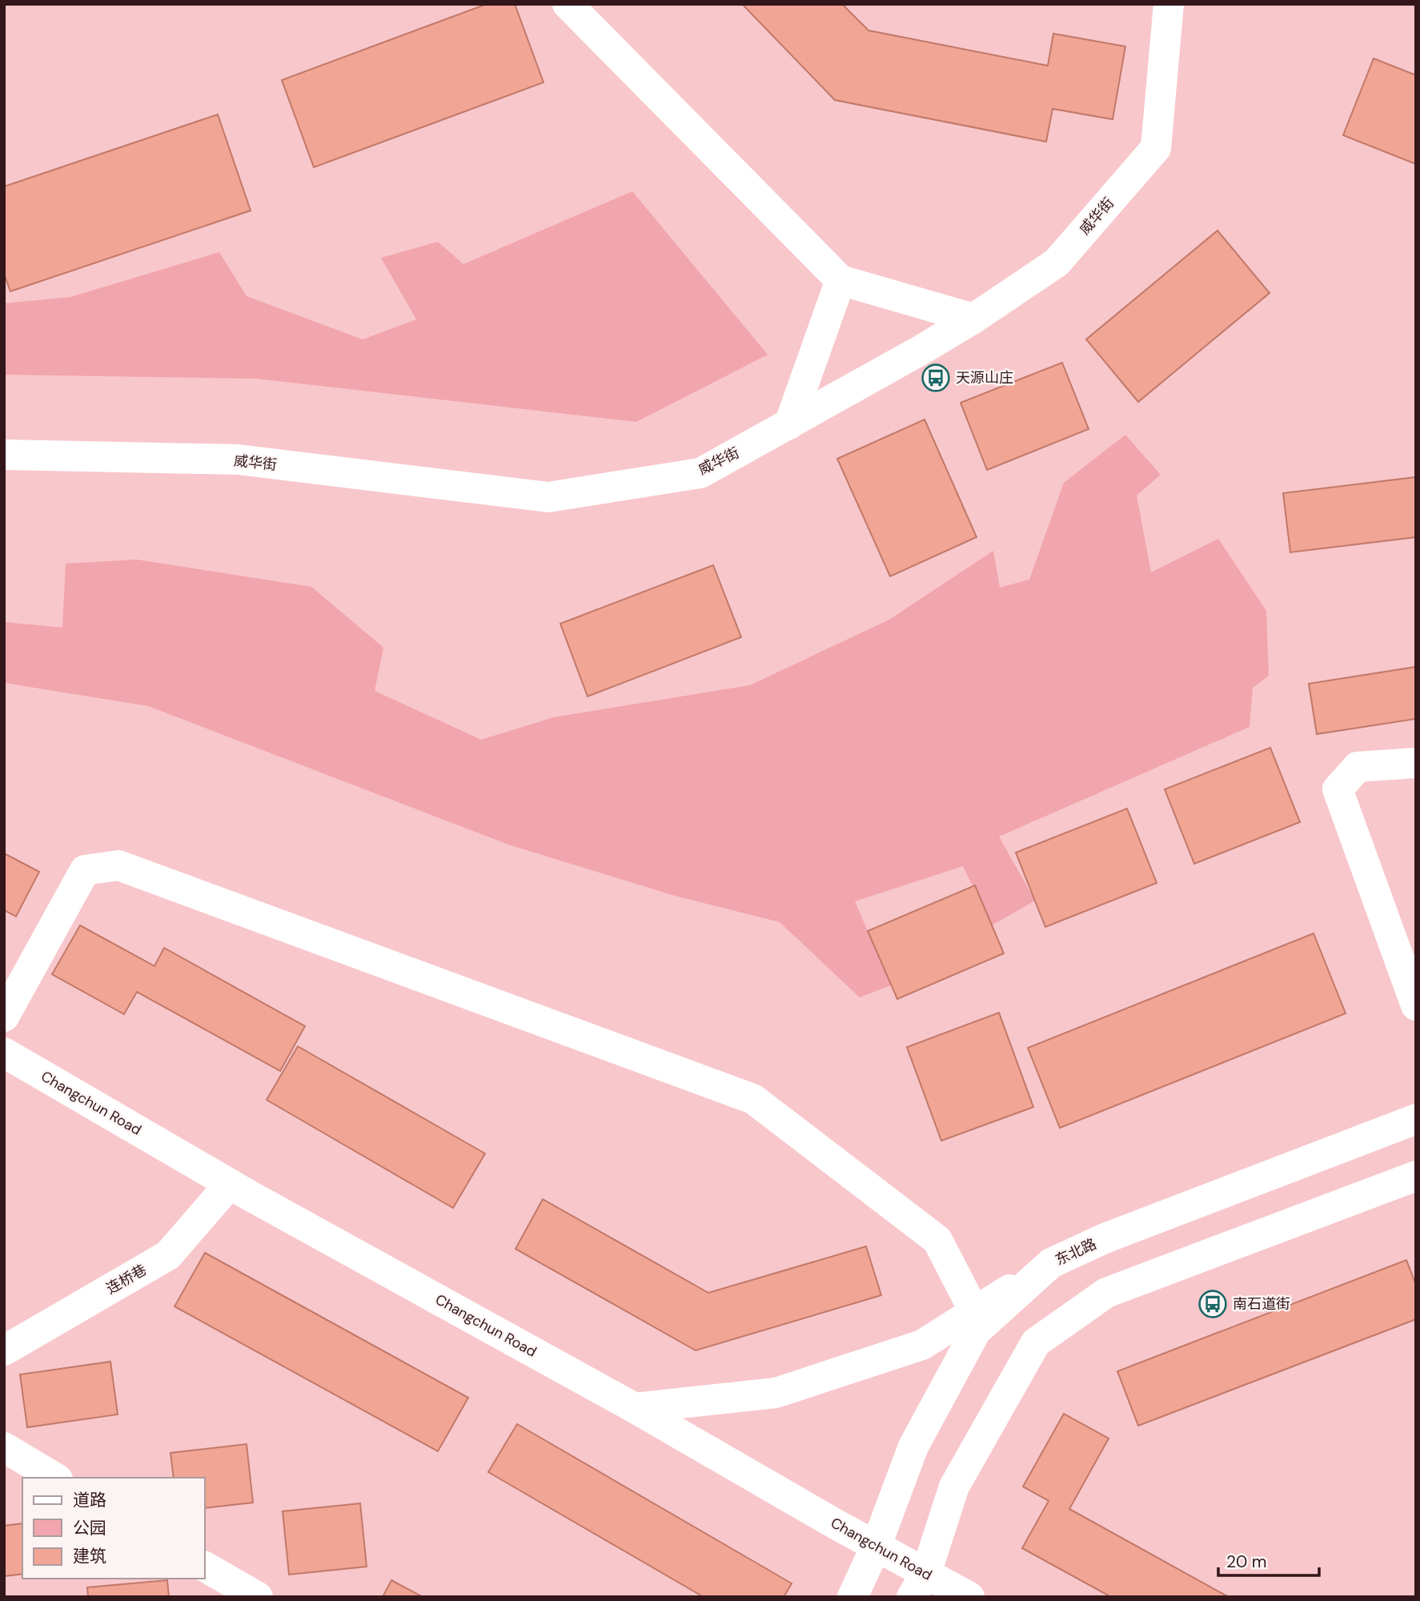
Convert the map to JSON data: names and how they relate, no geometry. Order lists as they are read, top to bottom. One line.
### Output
{"streets":{"street":["威华街","Changchun Road","东北路","连桥巷"]},"crossings":[["Changchun Road","东北路"],["Changchun Road","连桥巷"]],"places":{"bus stop":["天源山庄","南石道街"]},"legend":["道路","公园","建筑"],"scale_bar":"20 m"}
